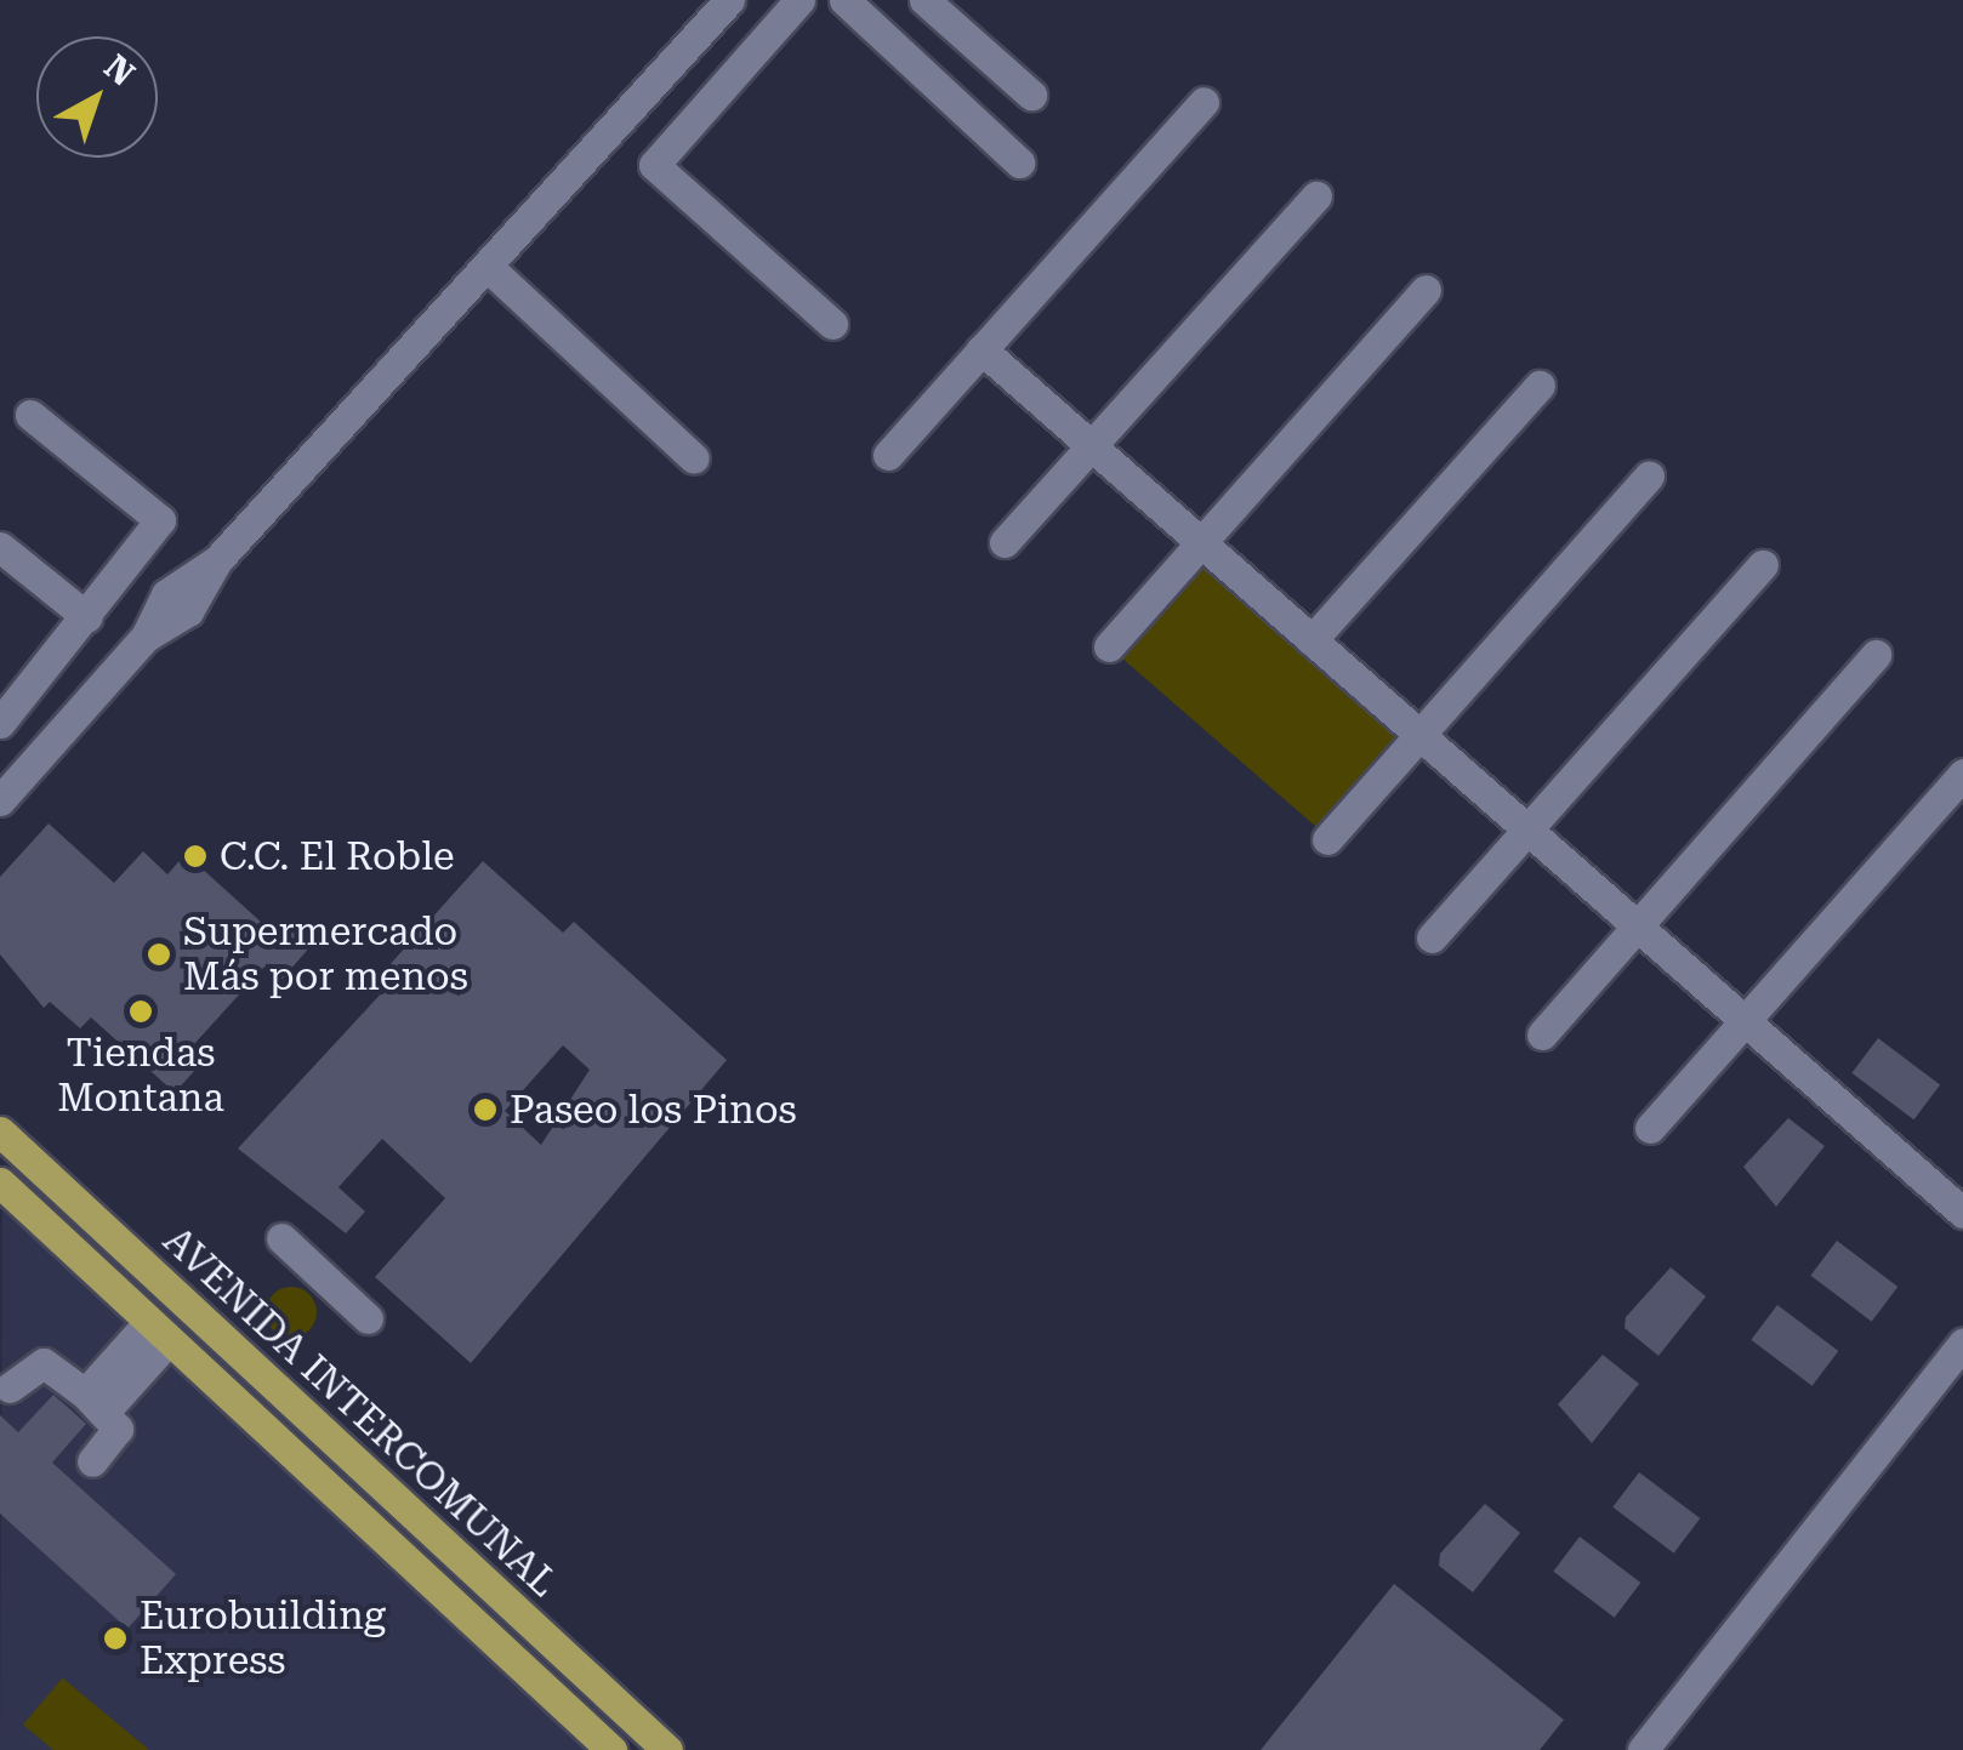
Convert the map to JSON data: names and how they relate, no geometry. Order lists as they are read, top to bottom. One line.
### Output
{"streets":{"main road":["AVENIDA INTERCOMUNAL"]},"places":["C.C. El Roble","Supermercado Más por menos","Tiendas Montana","Paseo los Pinos","Eurobuilding Express"],"north":"top right"}
